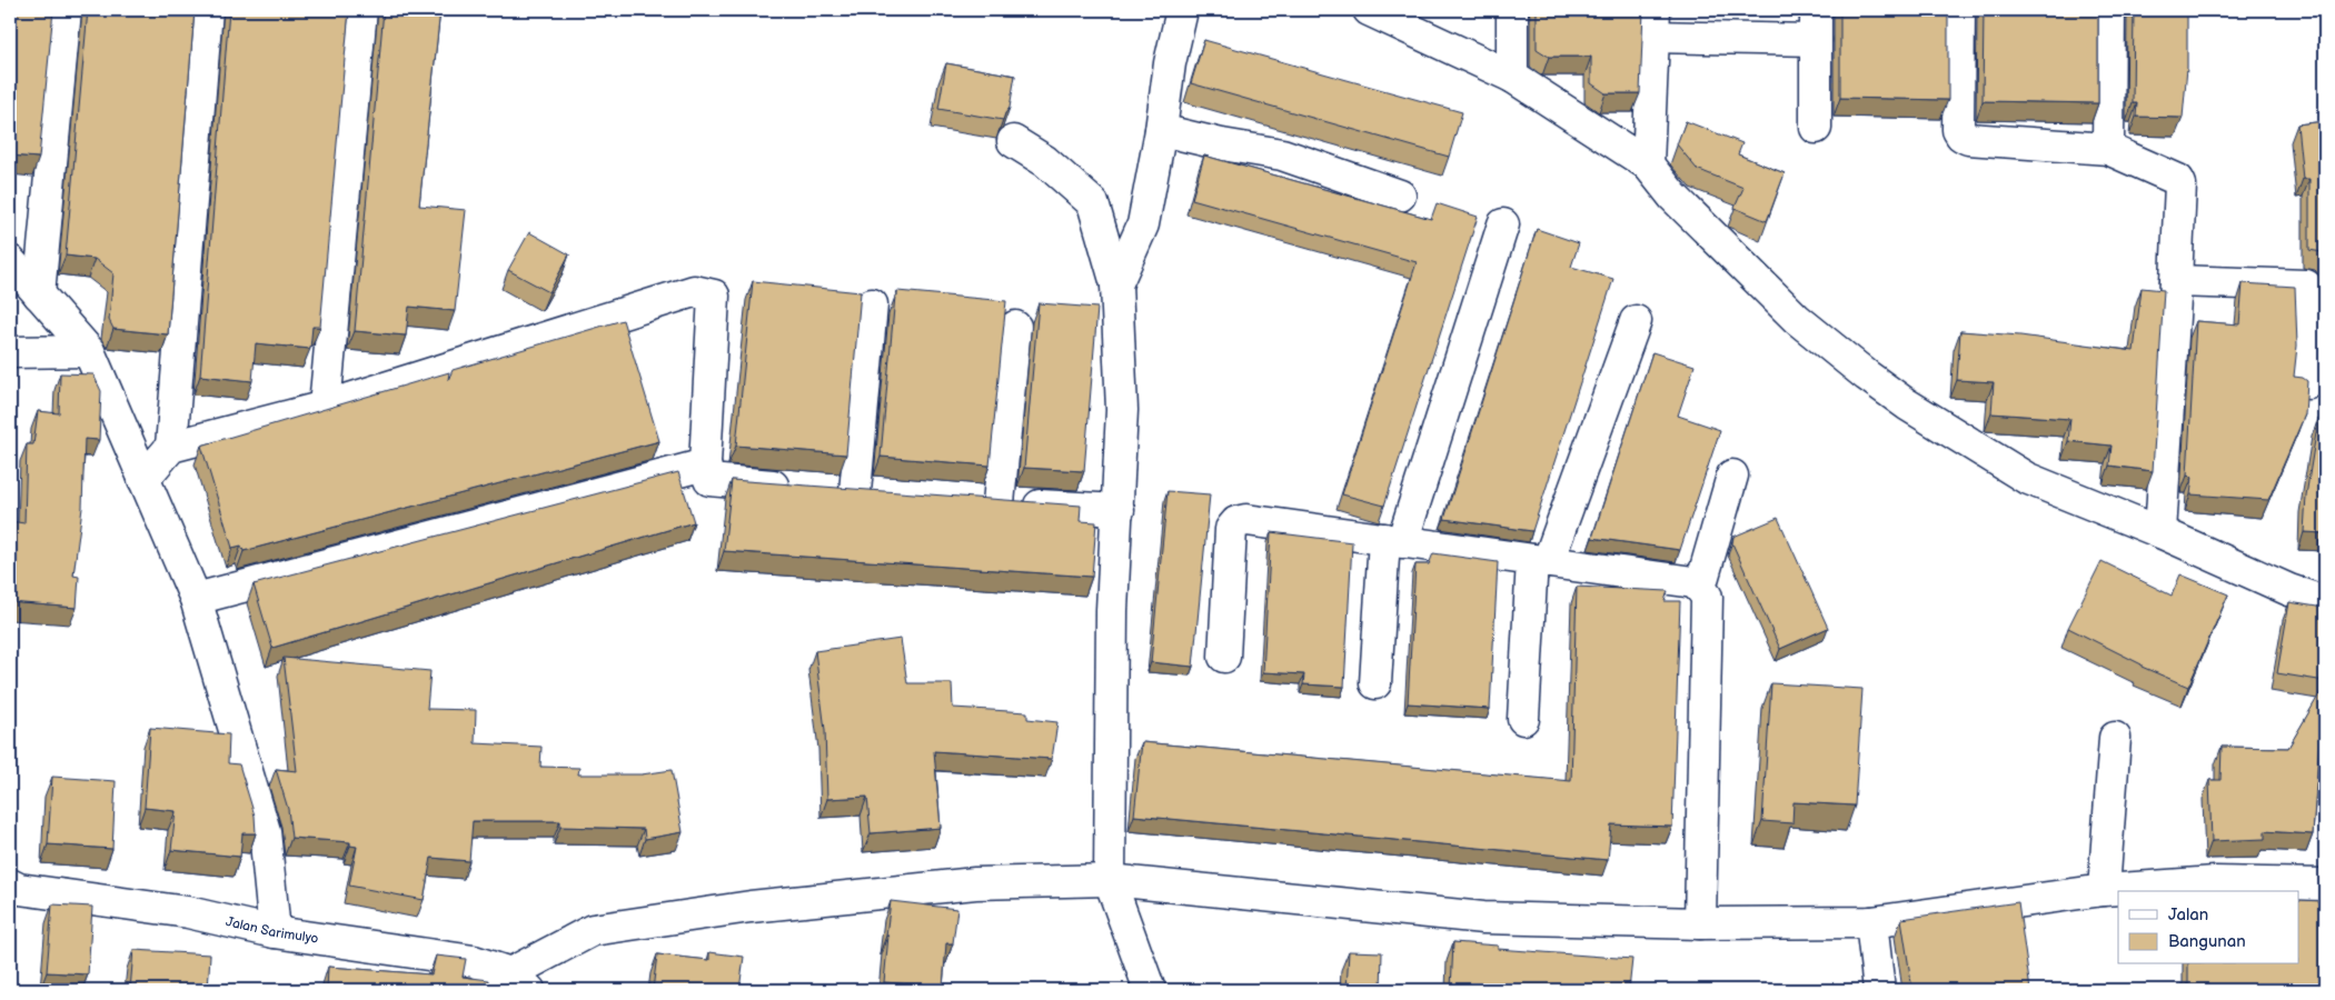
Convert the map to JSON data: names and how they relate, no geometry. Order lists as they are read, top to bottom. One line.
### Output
{"streets":{"street":["Jalan Sarimulyo"]},"legend":["Jalan","Bangunan"]}
